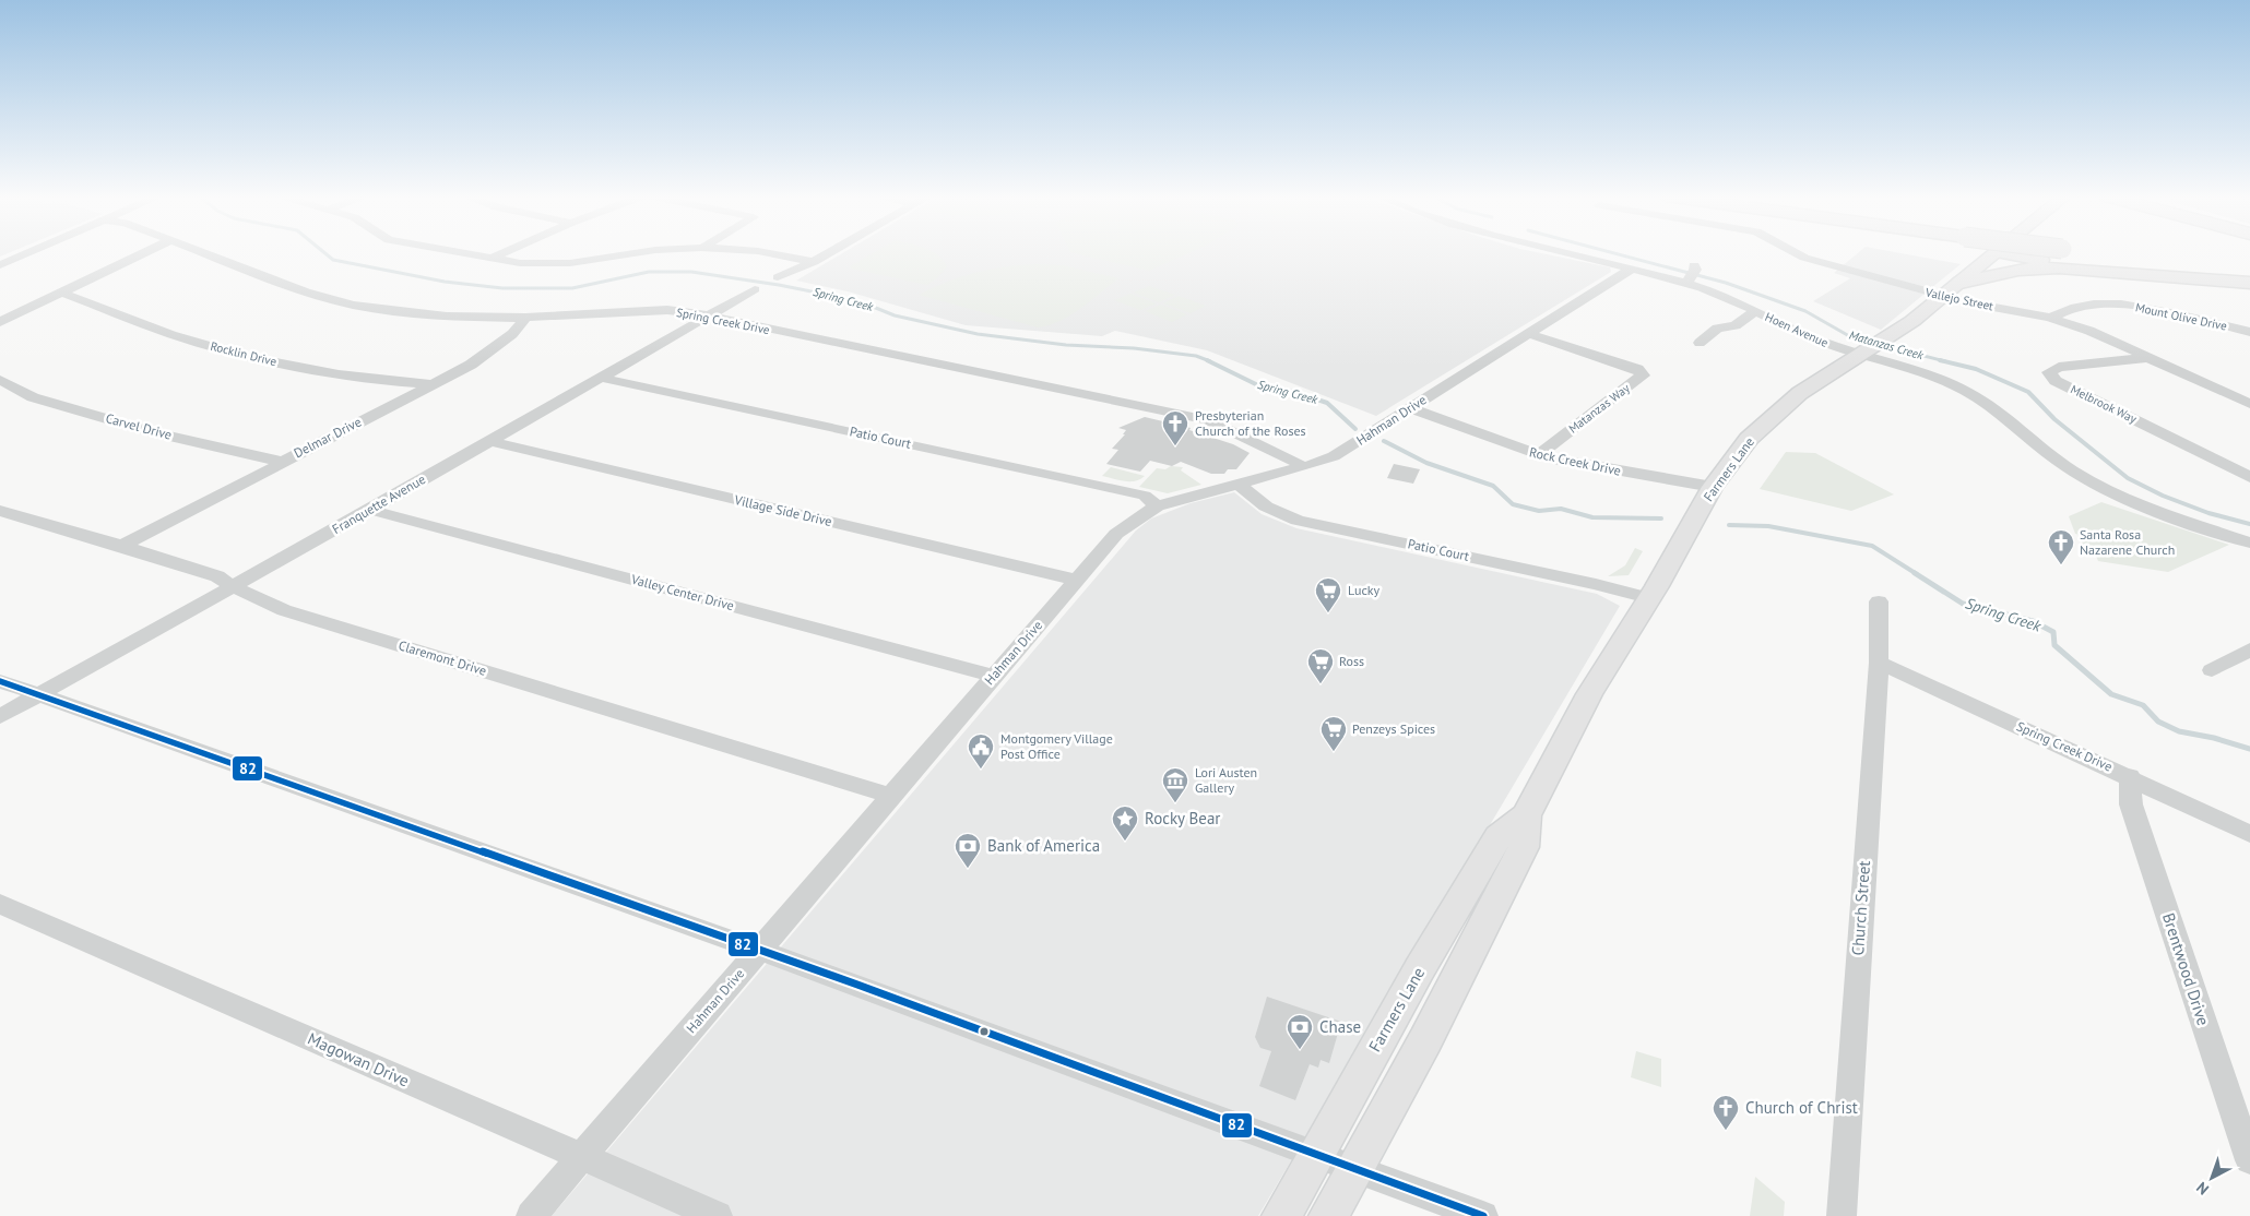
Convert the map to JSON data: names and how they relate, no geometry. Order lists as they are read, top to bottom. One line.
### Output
{"streets":{"main road":["Farmers Lane"],"street":["Vallejo Street","Mount Olive Drive","Spring Creek Drive","Hoen Avenue","Rocklin Drive","Melbrook Way","Matanzas Way","Hahman Drive","Carvel Drive","Delmar Drive","Patio Court","Rock Creek Drive","Franquette Avenue","Village Side Drive","Valley Center Drive","Claremont Drive","Church Street","Brentwood Drive","Magowan Drive"]},"crossings":[["Vallejo Street","Mount Olive Drive"],["Vallejo Street","Melbrook Way"],["Vallejo Street","Farmers Lane"],["Spring Creek Drive","Hahman Drive"],["Spring Creek Drive","Delmar Drive"],["Spring Creek Drive","Franquette Avenue"],["Spring Creek Drive","Church Street"],["Spring Creek Drive","Brentwood Drive"],["Hoen Avenue","Hahman Drive"],["Hoen Avenue","Farmers Lane"],["Rocklin Drive","Delmar Drive"],["Matanzas Way","Hahman Drive"],["Matanzas Way","Rock Creek Drive"],["Hahman Drive","Patio Court"],["Hahman Drive","Rock Creek Drive"],["Hahman Drive","Village Side Drive"],["Hahman Drive","Valley Center Drive"],["Hahman Drive","Claremont Drive"],["Hahman Drive","Magowan Drive"],["Carvel Drive","Delmar Drive"],["Delmar Drive","Claremont Drive"],["Patio Court","Farmers Lane"],["Patio Court","Franquette Avenue"],["Rock Creek Drive","Farmers Lane"],["Franquette Avenue","Village Side Drive"],["Franquette Avenue","Valley Center Drive"],["Franquette Avenue","Claremont Drive"]],"water":["Spring Creek","Matanzas Creek"],"places":{"church":["Presbyterian Church of the Roses","Santa Rosa Nazarene Church","Church of Christ"],"supermarket":["Lucky","Ross","Penzeys Spices"],"public building":["Montgomery Village Post Office"],"museum":["Lori Austen Gallery"],"place":["Rocky Bear"],"bank":["Bank of America","Chase"]},"lines":["transit line 82"],"north":"bottom left"}
